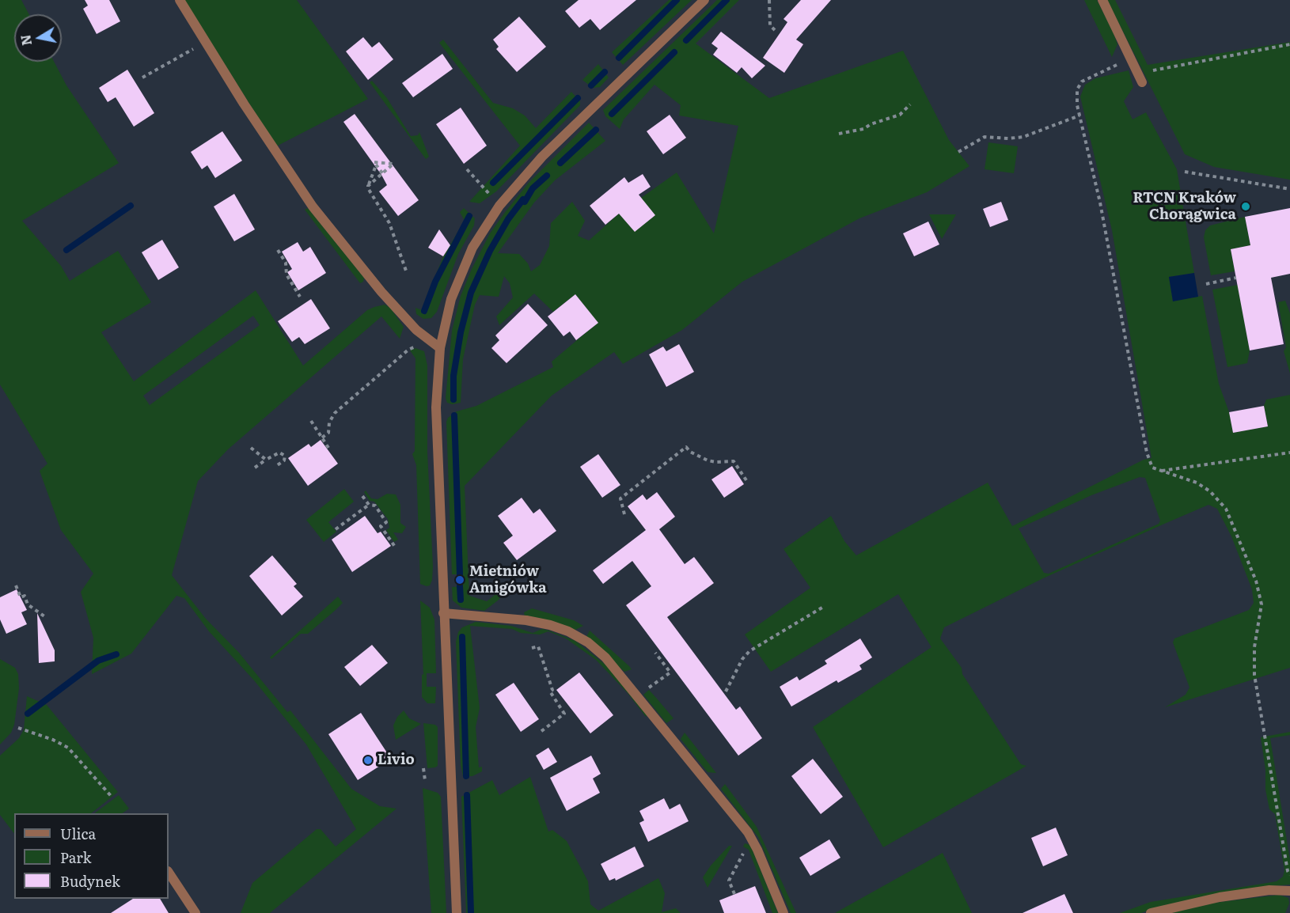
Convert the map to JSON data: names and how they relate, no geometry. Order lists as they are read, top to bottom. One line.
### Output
{"places":["RTCN Kraków Chorągwica","Mietniów Amigówka","Livio"],"legend":["Ulica","Park","Budynek"],"north":"left"}
